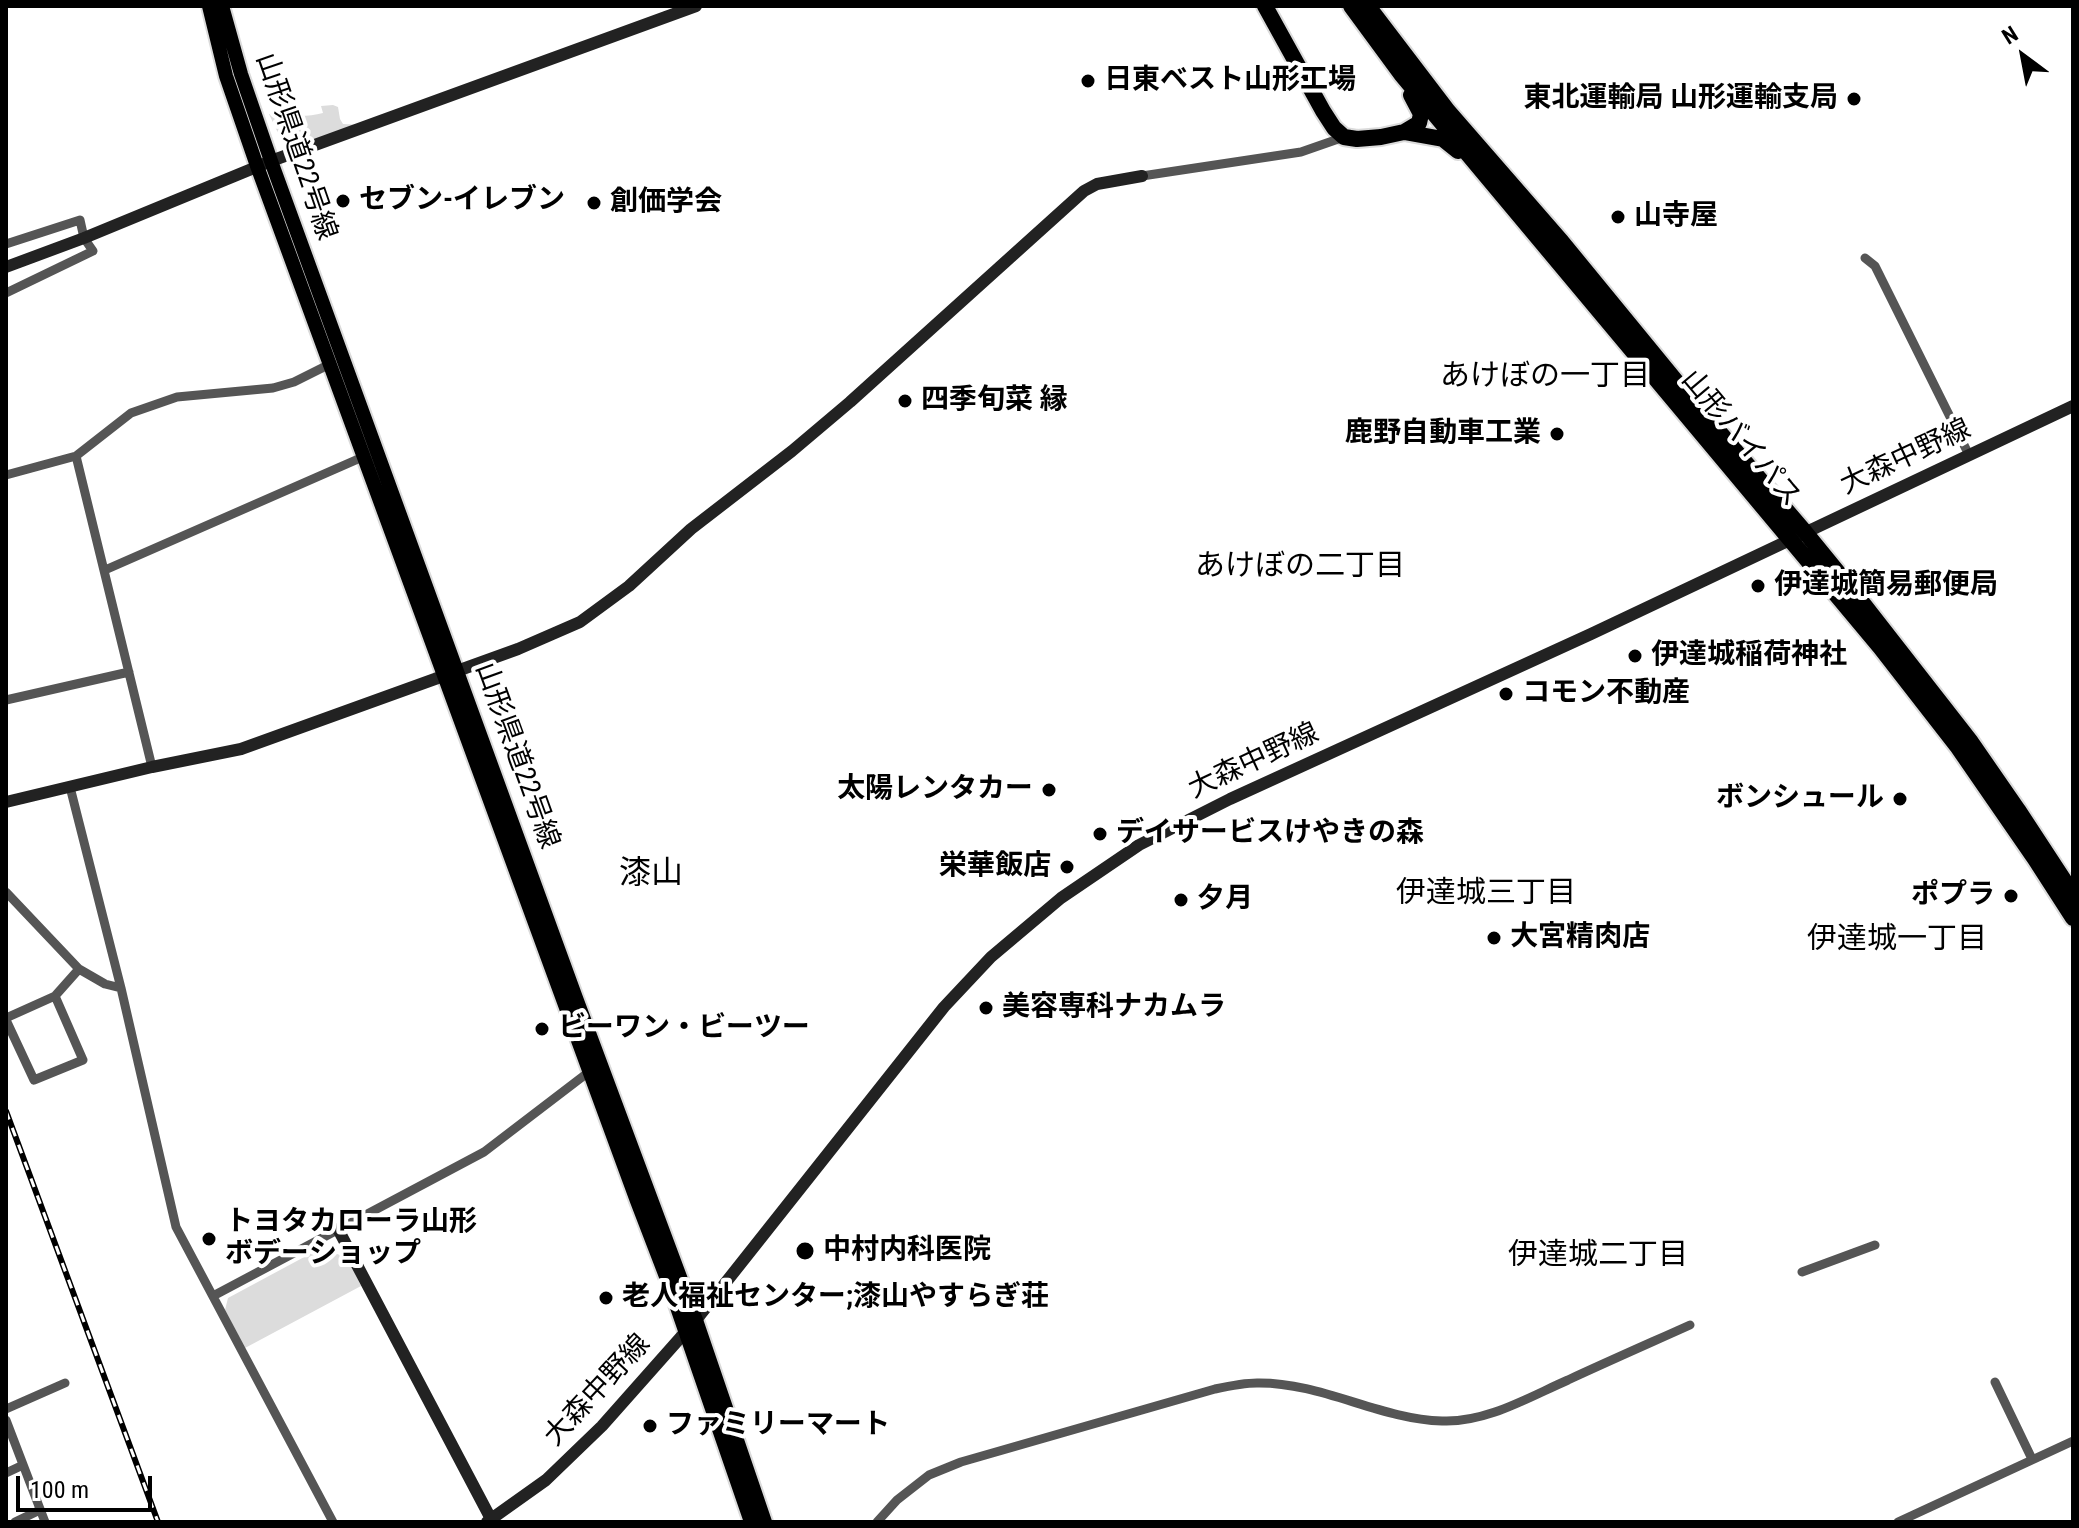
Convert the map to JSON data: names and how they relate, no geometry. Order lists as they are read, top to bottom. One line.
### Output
{"streets":{"highway":["山形バイパス"],"main road":["山形県道22号線"],"street":["大森中野線"]},"crossings":[["山形県道22号線","大森中野線"],["山形バイパス","大森中野線"]],"districts":["あけぼの一丁目","あけぼの二丁目","漆山","伊達城三丁目","伊達城一丁目","伊達城二丁目"],"places":["日東ベスト山形工場","東北運輸局 山形運輸支局","セブン-イレブン","創価学会","山寺屋","四季旬菜 縁","鹿野自動車工業","伊達城簡易郵便局","伊達城稲荷神社","コモン不動産","太陽レンタカー","ボンシュール","デイサービスけやきの森","栄華飯店","ポプラ","夕月","大宮精肉店","美容専科ナカムラ","ビーワン・ビーツー","トヨタカローラ山形 ボデーショップ","中村内科医院","老人福祉センター;漆山やすらぎ荘","ファミリーマート"],"scale_bar":"100 m","north":"top left"}
